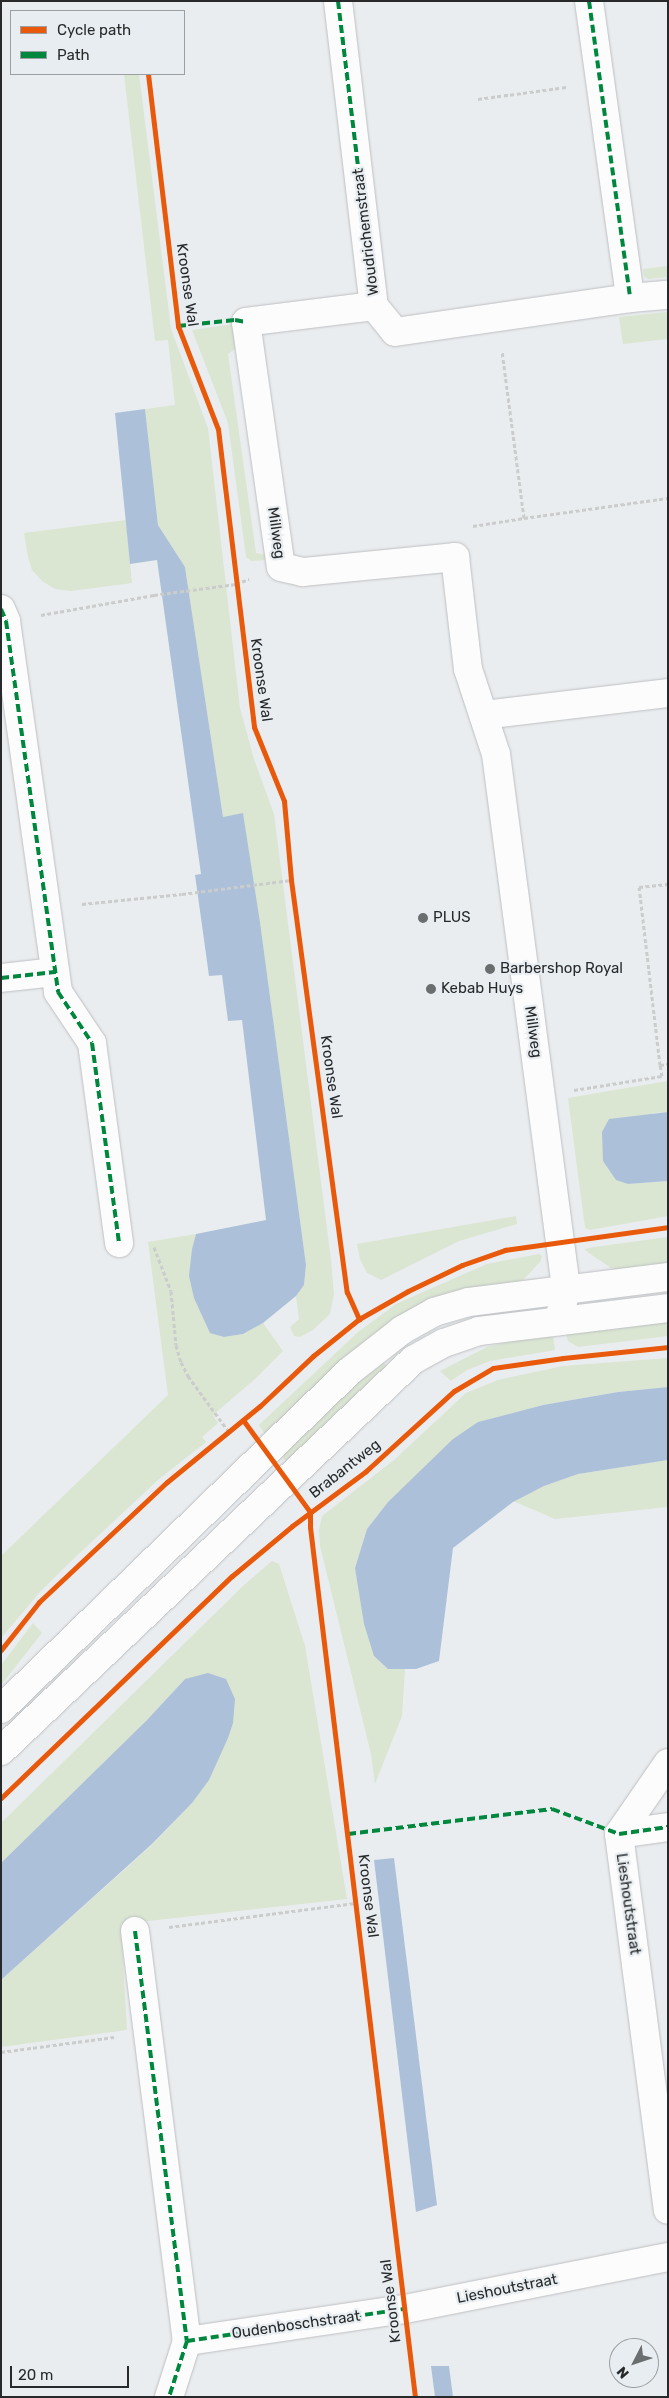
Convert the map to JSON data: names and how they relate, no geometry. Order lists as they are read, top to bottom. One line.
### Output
{"streets":{"street":["Woudrichemstraat","Millweg","Brabantweg","Lieshoutstraat","Oudenboschstraat"],"cycle path":["Kroonse Wal"]},"crossings":[["Woudrichemstraat","Millweg"],["Millweg","Brabantweg"],["Lieshoutstraat","Oudenboschstraat"]],"places":["PLUS","Barbershop Royal","Kebab Huys"],"legend":["Cycle path","Path"],"scale_bar":"20 m","north":"bottom left"}
